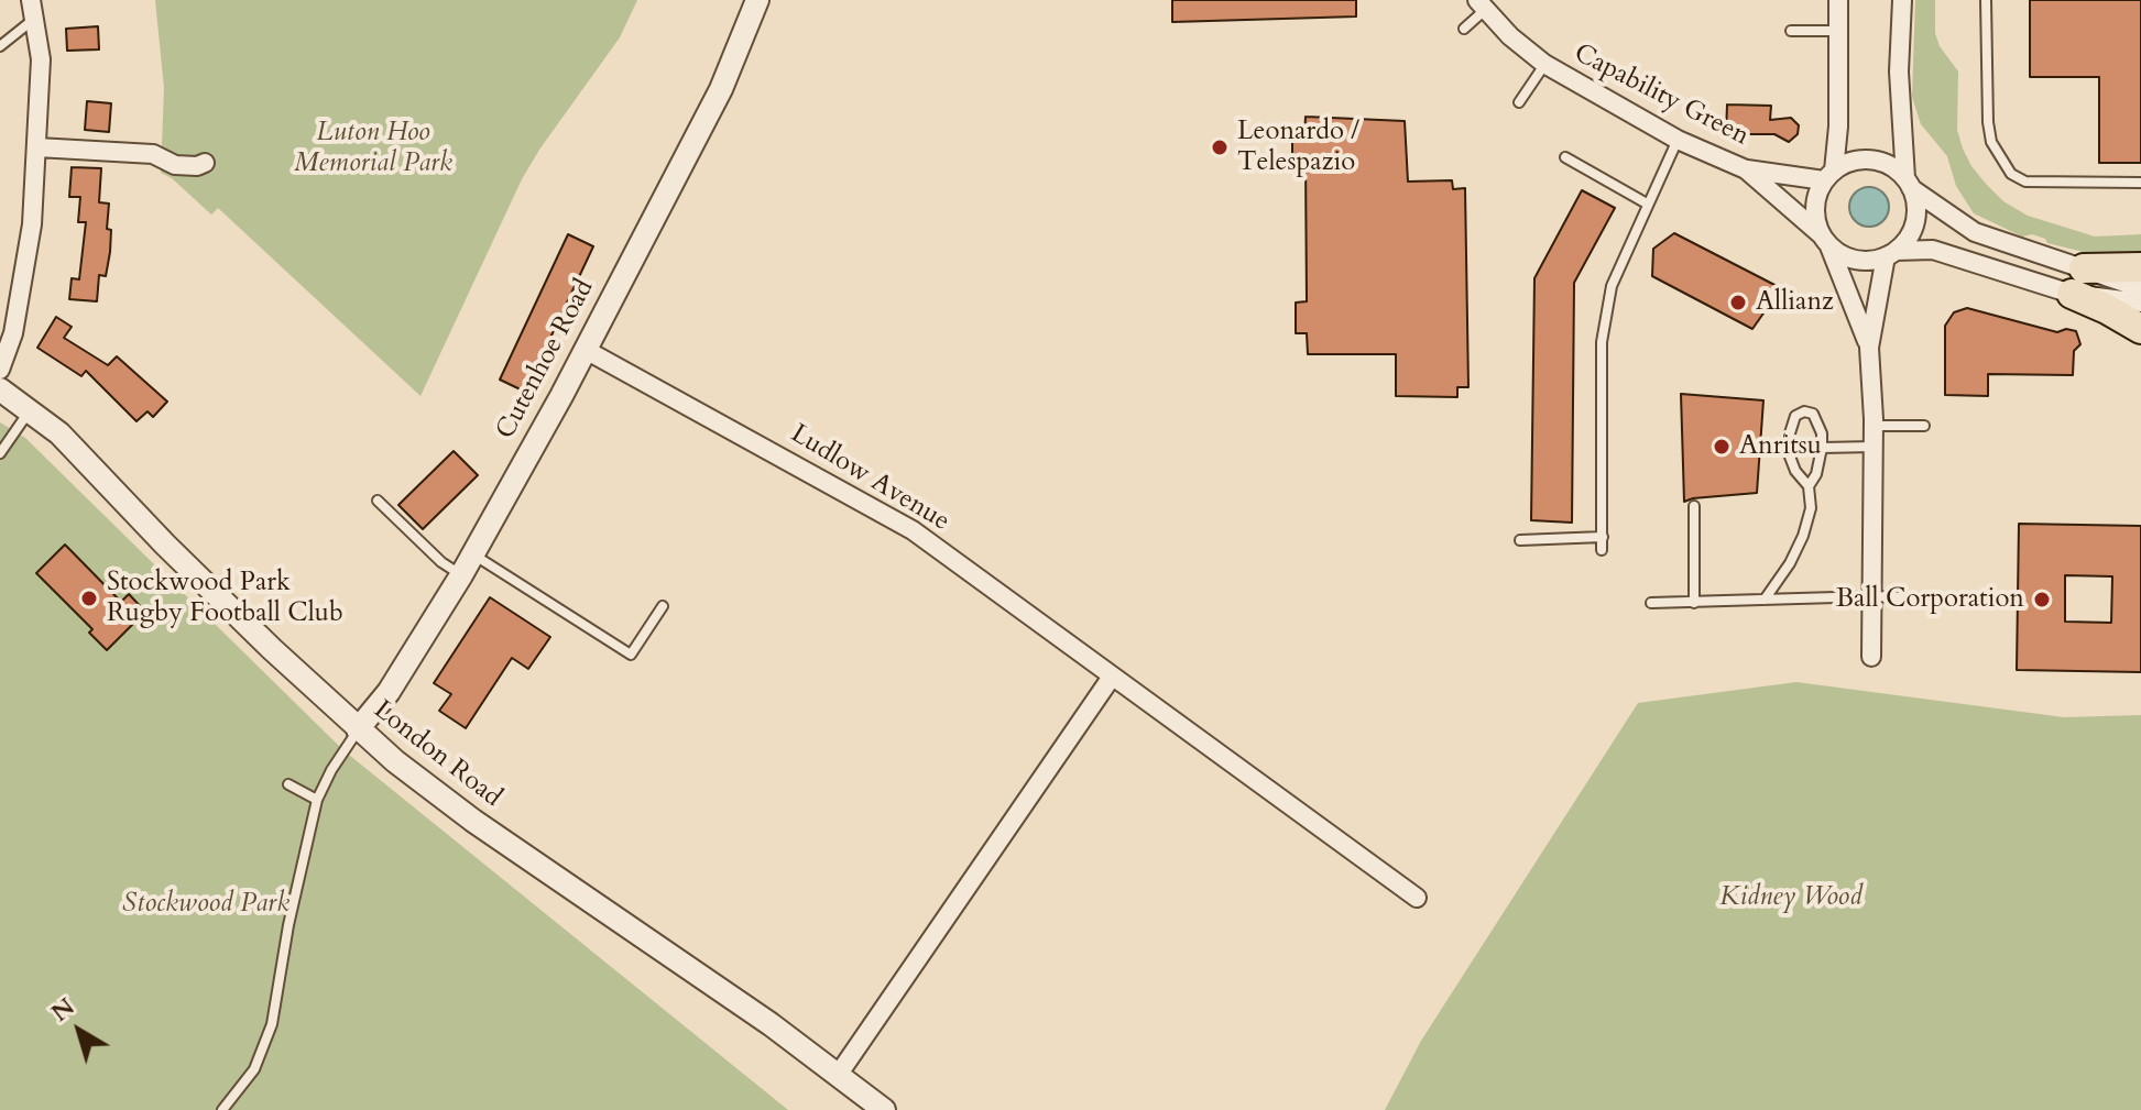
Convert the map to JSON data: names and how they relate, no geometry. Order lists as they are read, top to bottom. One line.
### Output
{"streets":{"street":["Capability Green","Cutenhoe Road","Ludlow Avenue","London Road"]},"crossings":[["Cutenhoe Road","Ludlow Avenue"],["Cutenhoe Road","London Road"]],"parks":["Luton Hoo Memorial Park","Kidney Wood","Stockwood Park"],"places":["Leonardo / Telespazio","Allianz","Anritsu","Stockwood Park Rugby Football Club","Ball Corporation"],"north":"top left"}
